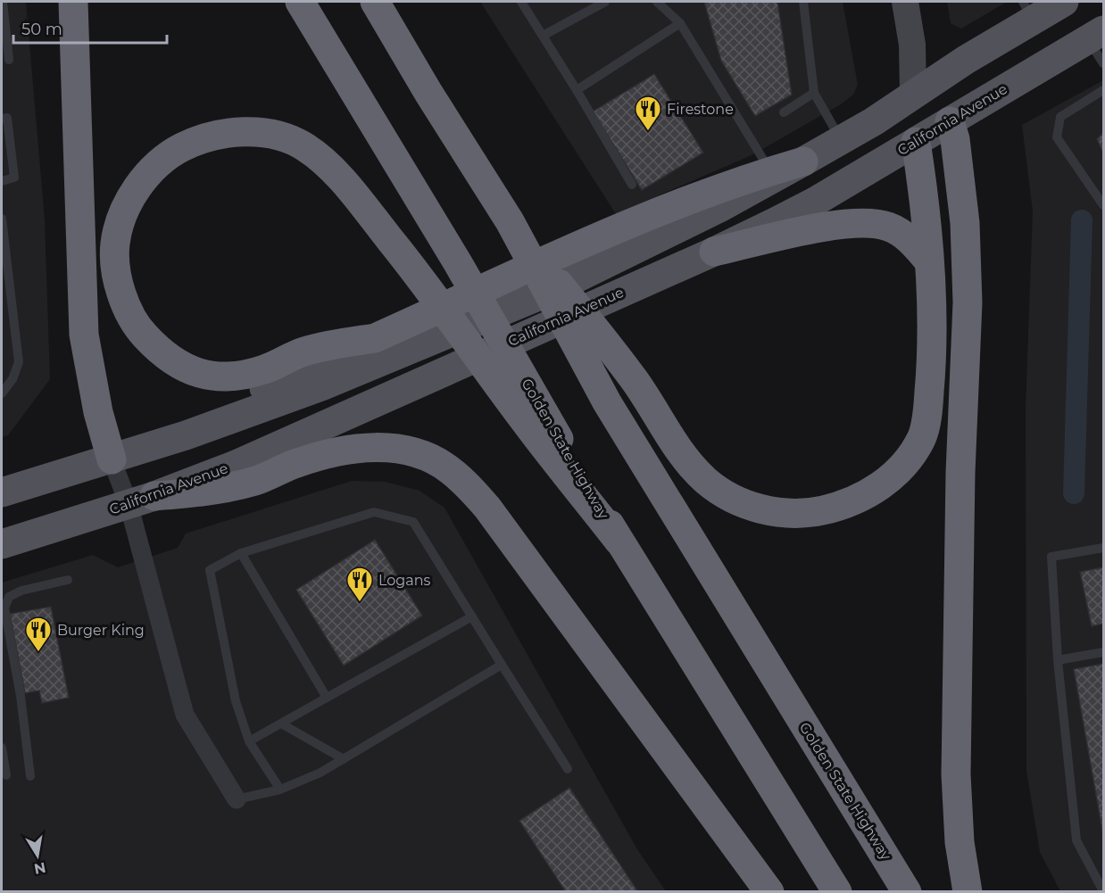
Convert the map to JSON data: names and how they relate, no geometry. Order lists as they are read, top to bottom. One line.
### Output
{"streets":{"highway":["Golden State Highway"],"main road":["California Avenue"]},"places":{"restaurant":["Firestone","Logans","Burger King"]},"scale_bar":"50 m","north":"bottom"}
